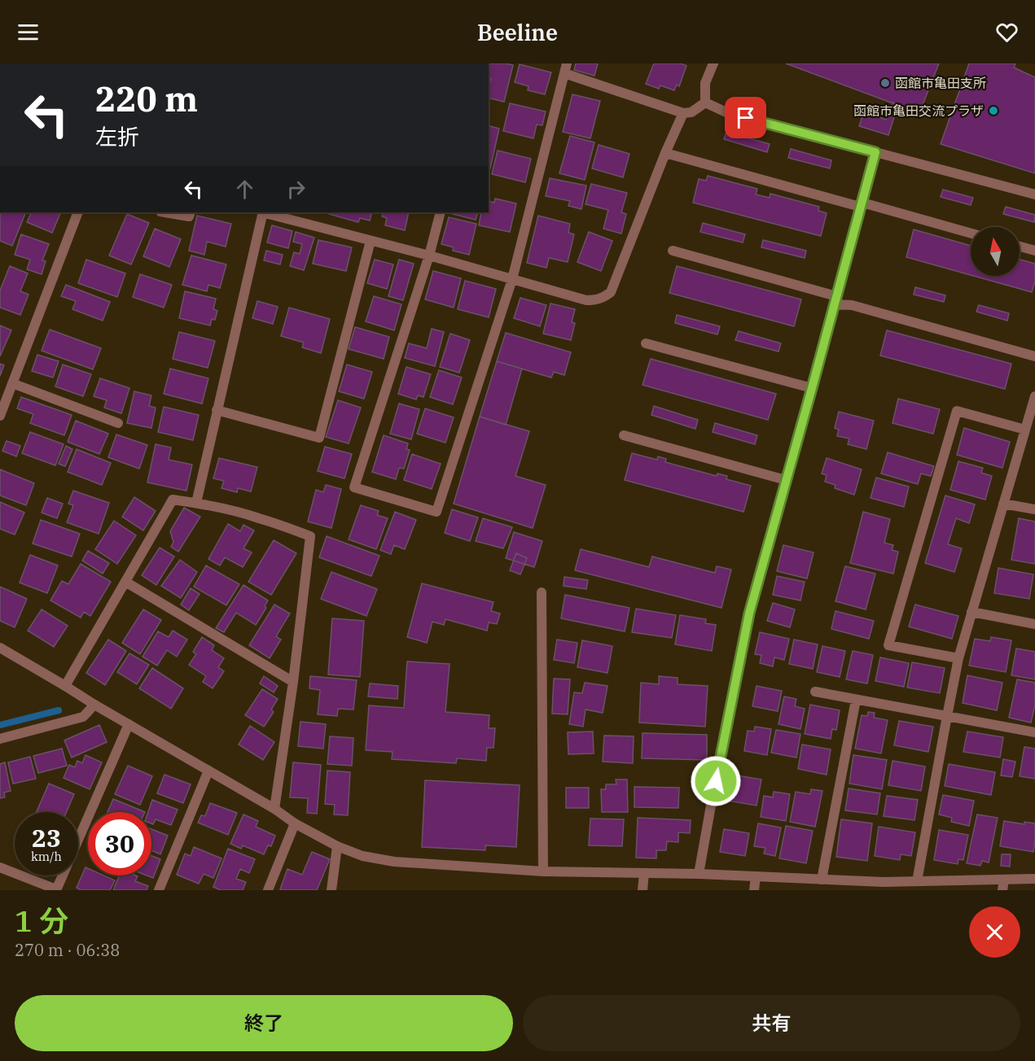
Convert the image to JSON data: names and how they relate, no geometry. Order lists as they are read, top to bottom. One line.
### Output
{"places":["函館市亀田支所","函館市亀田交流プラザ"],"north":"top","page":{"header":"Beeline","turn":["220 m","左折"],"speed":"23 km/h","limit":"30","heading":["1 分","270 m · 06:38"],"buttons":["終了","共有"]}}
